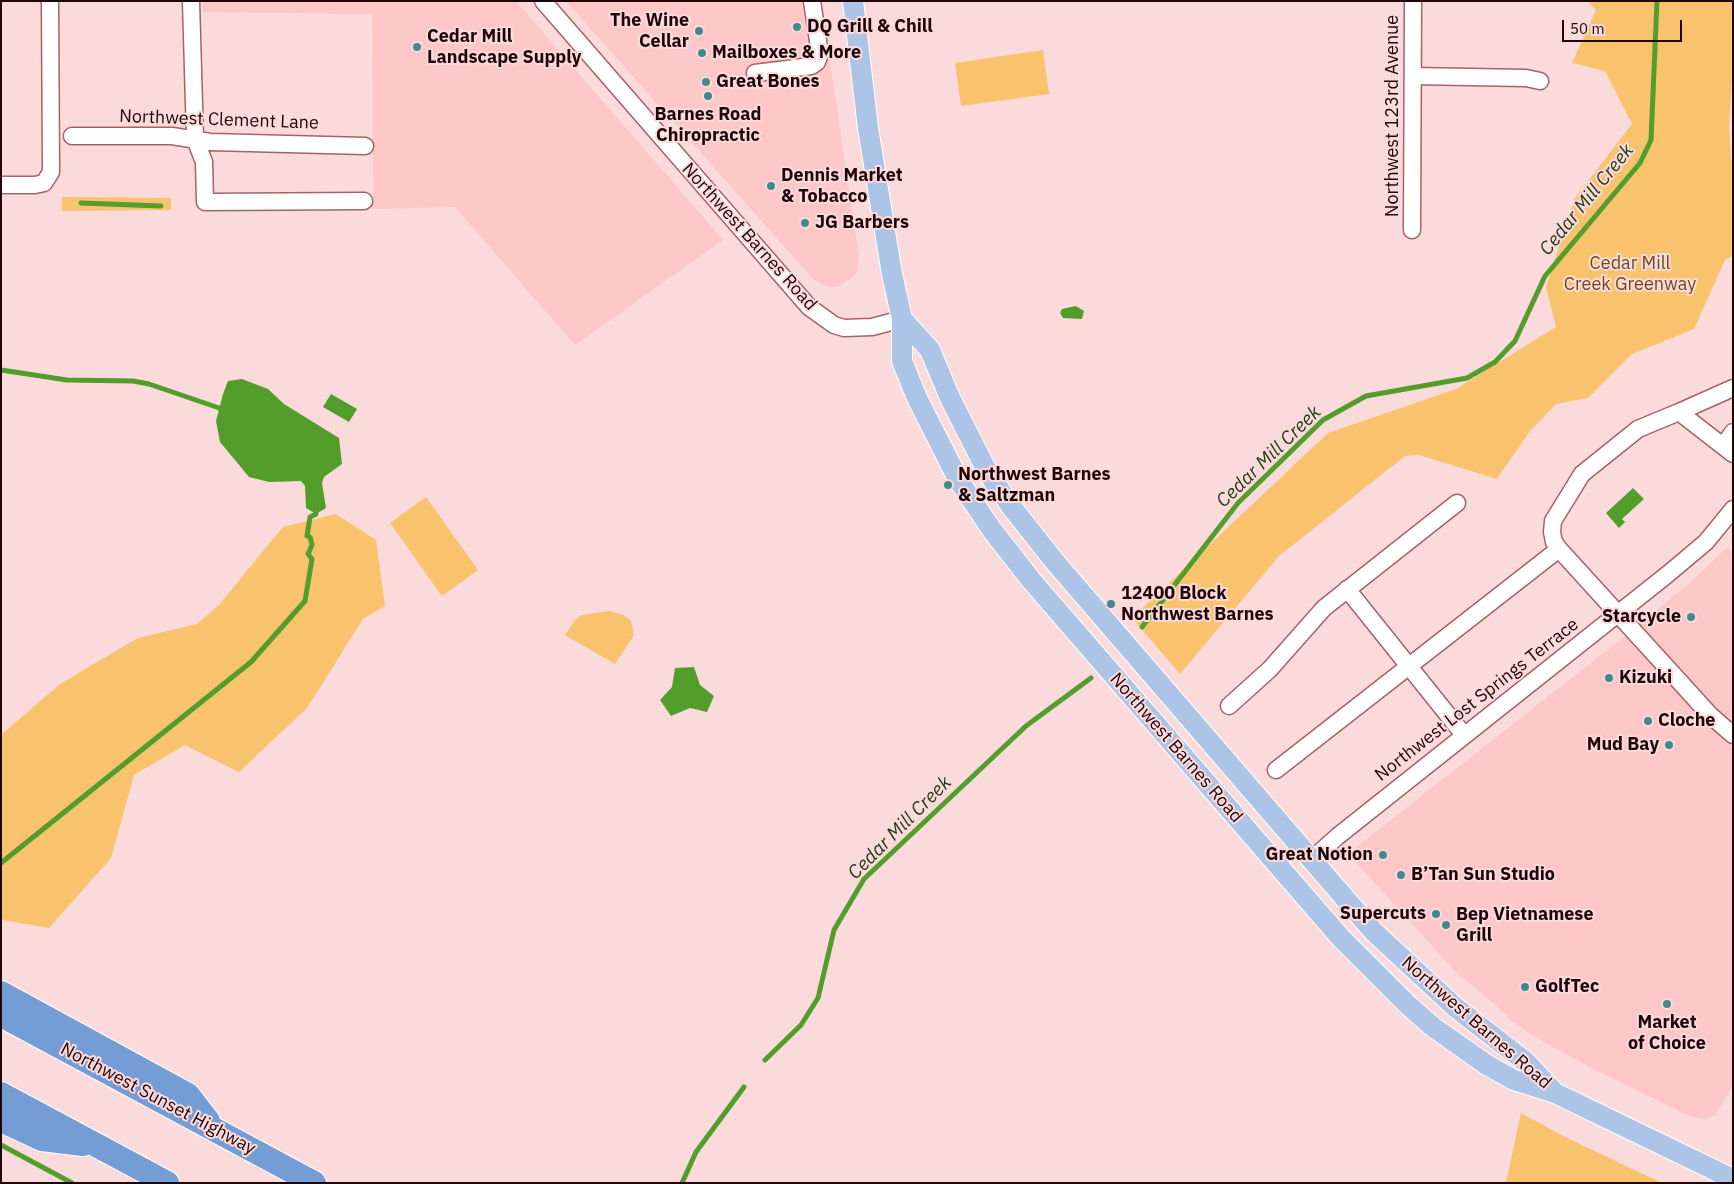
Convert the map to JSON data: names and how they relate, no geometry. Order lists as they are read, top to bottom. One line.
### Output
{"streets":{"highway":["Northwest Sunset Highway"],"main road":["Northwest Barnes Road"],"street":["Northwest 123rd Avenue","Northwest Clement Lane","Northwest Lost Springs Terrace"]},"crossings":[["Northwest Barnes Road","Northwest Lost Springs Terrace"]],"water":["Cedar Mill Creek"],"parks":["Cedar Mill Creek Greenway"],"places":["DQ Grill & Chill","The Wine Cellar","Cedar Mill Landscape Supply","Mailboxes & More","Great Bones","Barnes Road Chiropractic","Dennis Market & Tobacco","JG Barbers","Northwest Barnes & Saltzman","12400 Block Northwest Barnes","Starcycle","Kizuki","Cloche","Mud Bay","Great Notion","B’Tan Sun Studio","Supercuts","Bep Vietnamese Grill","GolfTec","Market of Choice"],"scale_bar":"50 m"}
